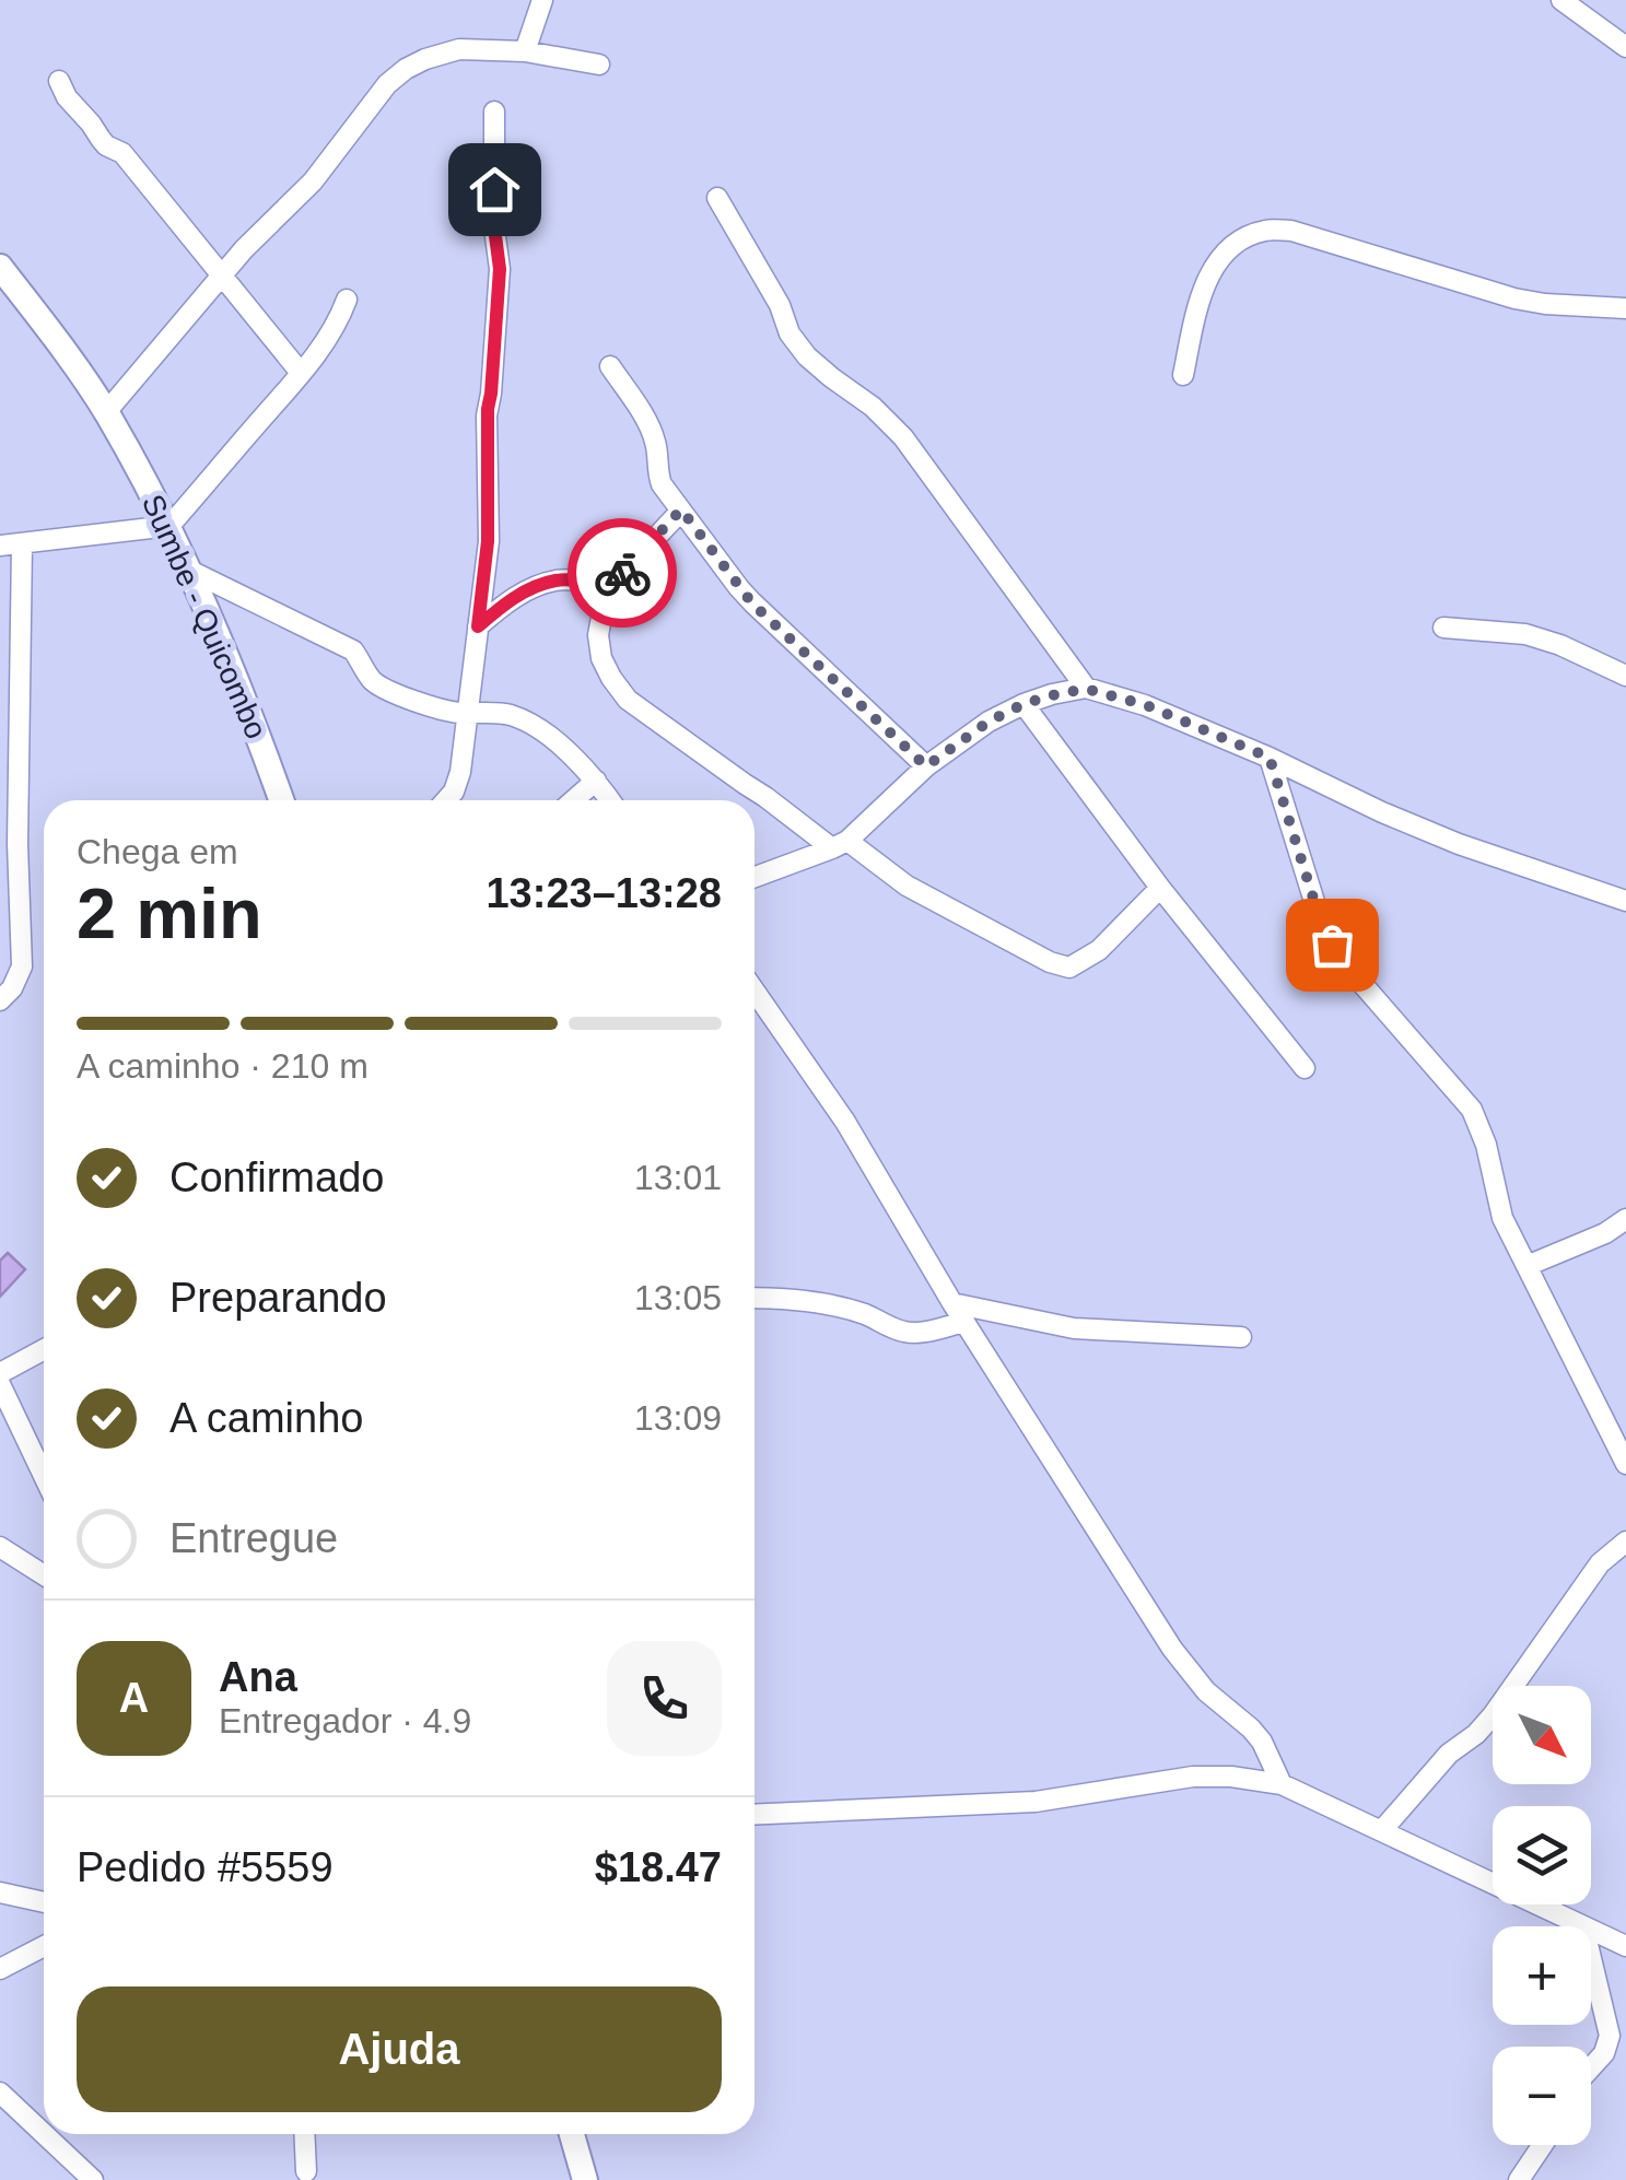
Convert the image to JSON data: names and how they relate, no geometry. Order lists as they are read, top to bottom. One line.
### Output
{"streets":{"main road":["Sumbe - Quicombo"]},"north":"bottom right","page":{"heading":["2 min","Chega em","13:23–13:28"],"panel":["Ana","Entregador · 4.9","Pedido #5559","$18.47"],"bar":"A caminho · 210 m","list":[["Confirmado","13:01"],["Preparando","13:05"],["A caminho","13:09"],"Entregue"],"round":"A","map_buttons":["+","−"],"buttons":"Ajuda"}}
